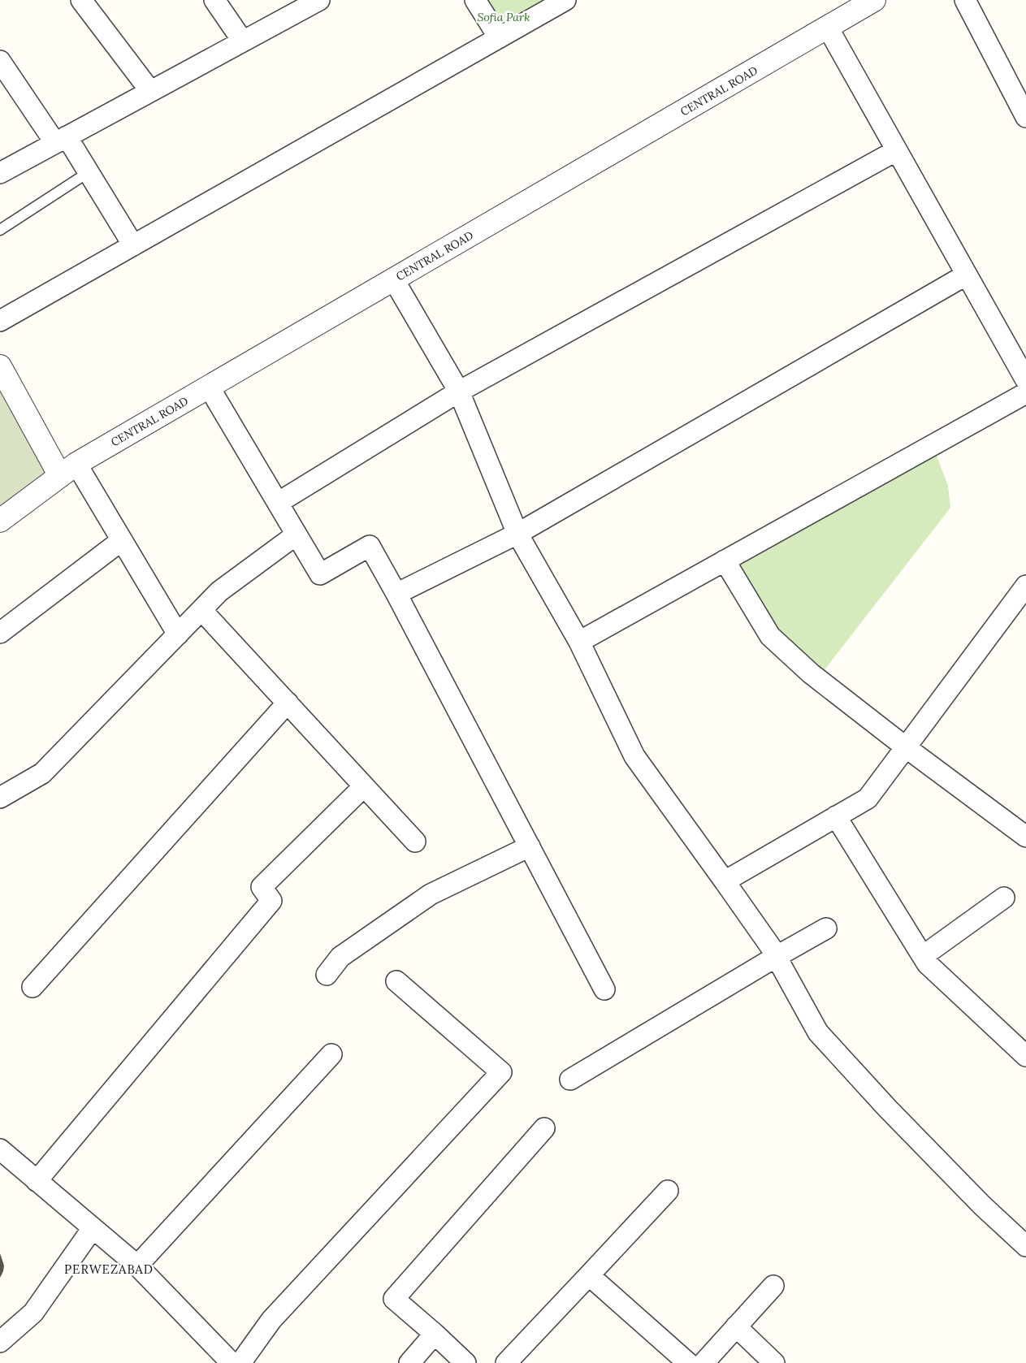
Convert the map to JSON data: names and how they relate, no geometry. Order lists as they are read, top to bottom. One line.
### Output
{"streets":{"street":["CENTRAL ROAD"]},"districts":["PERWEZABAD"],"parks":["Sofia Park"]}
